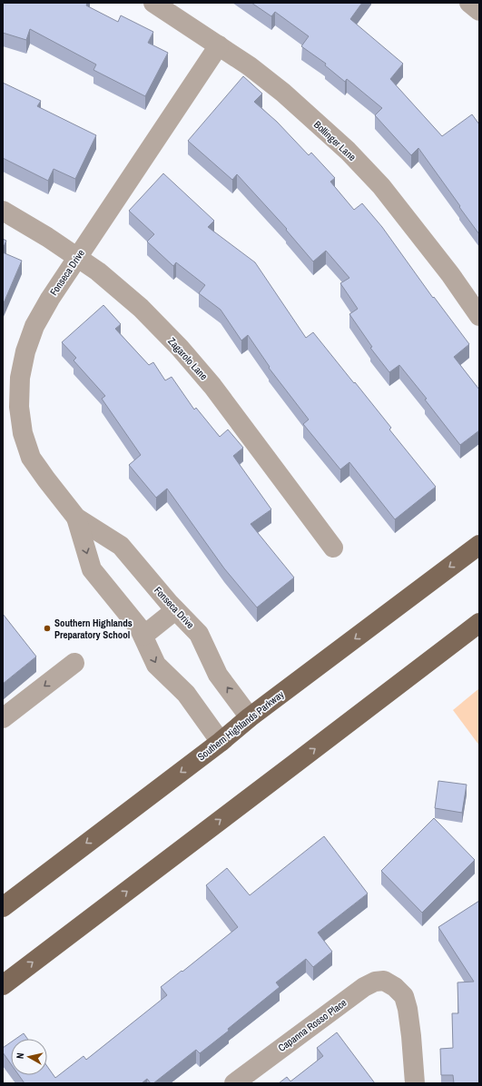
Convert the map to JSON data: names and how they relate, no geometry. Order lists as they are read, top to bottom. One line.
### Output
{"streets":{"main road":["Southern Highlands Parkway"],"street":["Bollinger Lane","Fonseca Drive","Zagarolo Lane","Capanna Rosso Place"]},"crossings":[["Bollinger Lane","Fonseca Drive"],["Fonseca Drive","Zagarolo Lane"],["Fonseca Drive","Southern Highlands Parkway"]],"places":["Southern Highlands Preparatory School"],"north":"left"}
